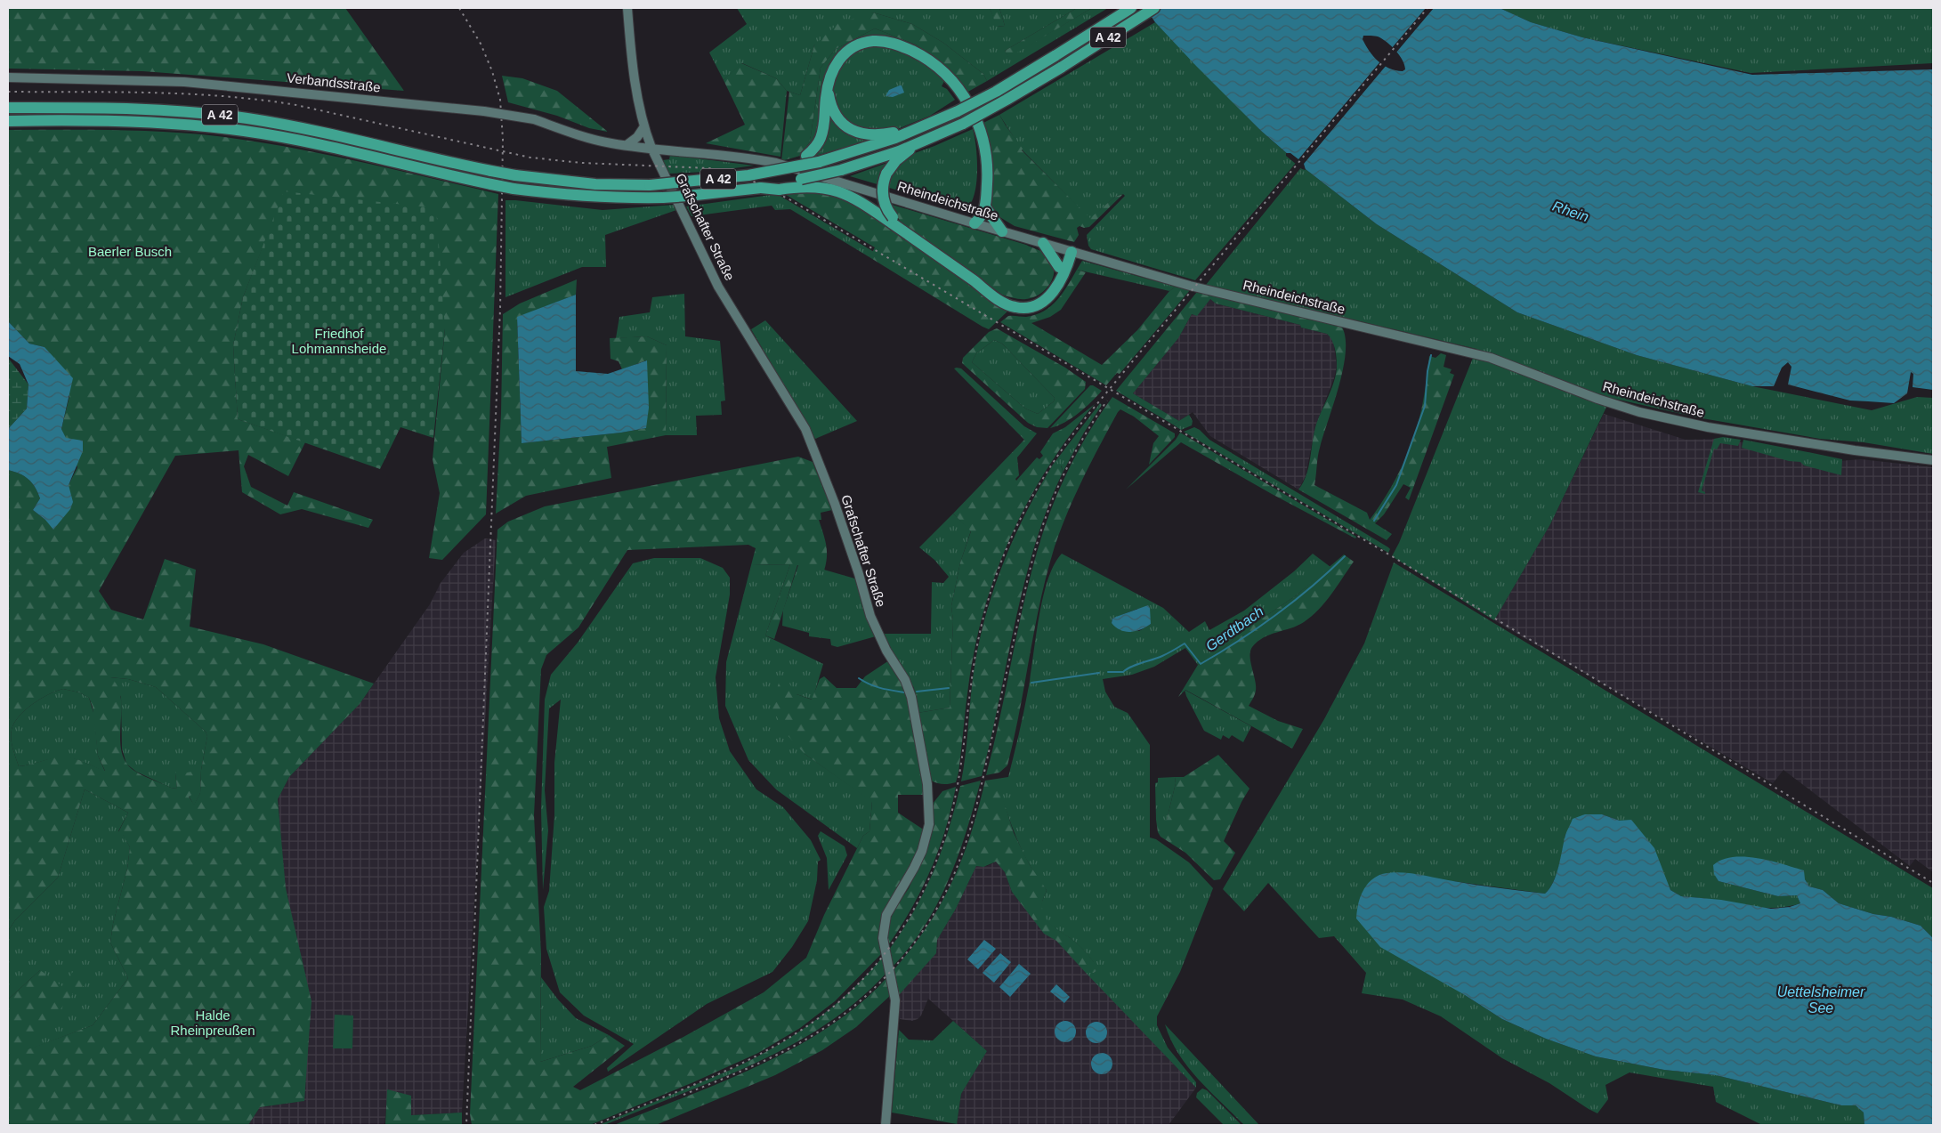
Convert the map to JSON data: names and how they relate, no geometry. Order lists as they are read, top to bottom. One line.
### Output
{"streets":{"highway":["A 42"],"main road":["Verbandsstraße","Rheindeichstraße","Grafschafter Straße"]},"crossings":[["Verbandsstraße","Rheindeichstraße"],["Verbandsstraße","Grafschafter Straße"],["Rheindeichstraße","Grafschafter Straße"]],"water":["Rhein","Gerdtbach","Uettelsheimer See"],"parks":["Baerler Busch","Friedhof Lohmannsheide","Halde Rheinpreußen"]}
